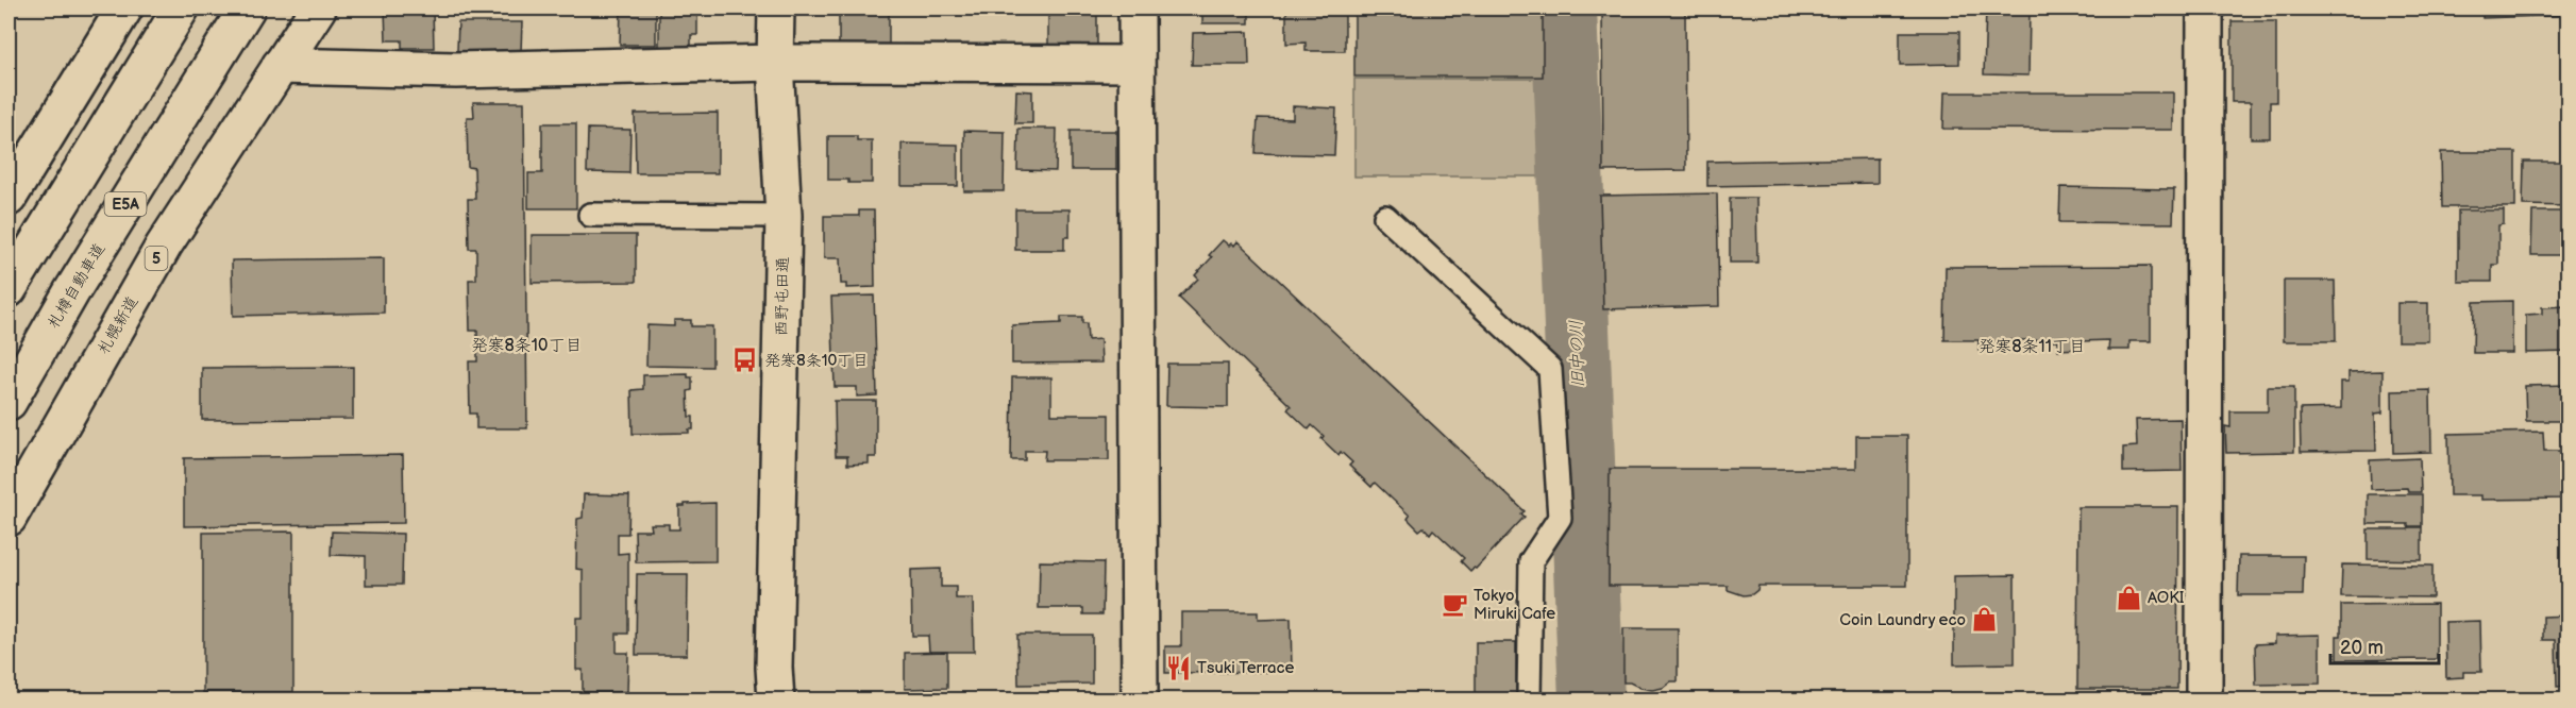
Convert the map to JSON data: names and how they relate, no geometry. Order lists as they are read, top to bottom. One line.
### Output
{"streets":{"main road":["E5A","5","札樽自動車道","西野屯田通","札幌新道"]},"districts":["発寒8条10丁目","発寒8条11丁目"],"water":["旧中の川"],"places":{"bus stop":["発寒8条10丁目"],"shop":["AOKI","Coin Laundry eco"],"cafe":["Tokyo Miruki Cafe"],"restaurant":["Tsuki Terrace"]},"scale_bar":"20 m"}
